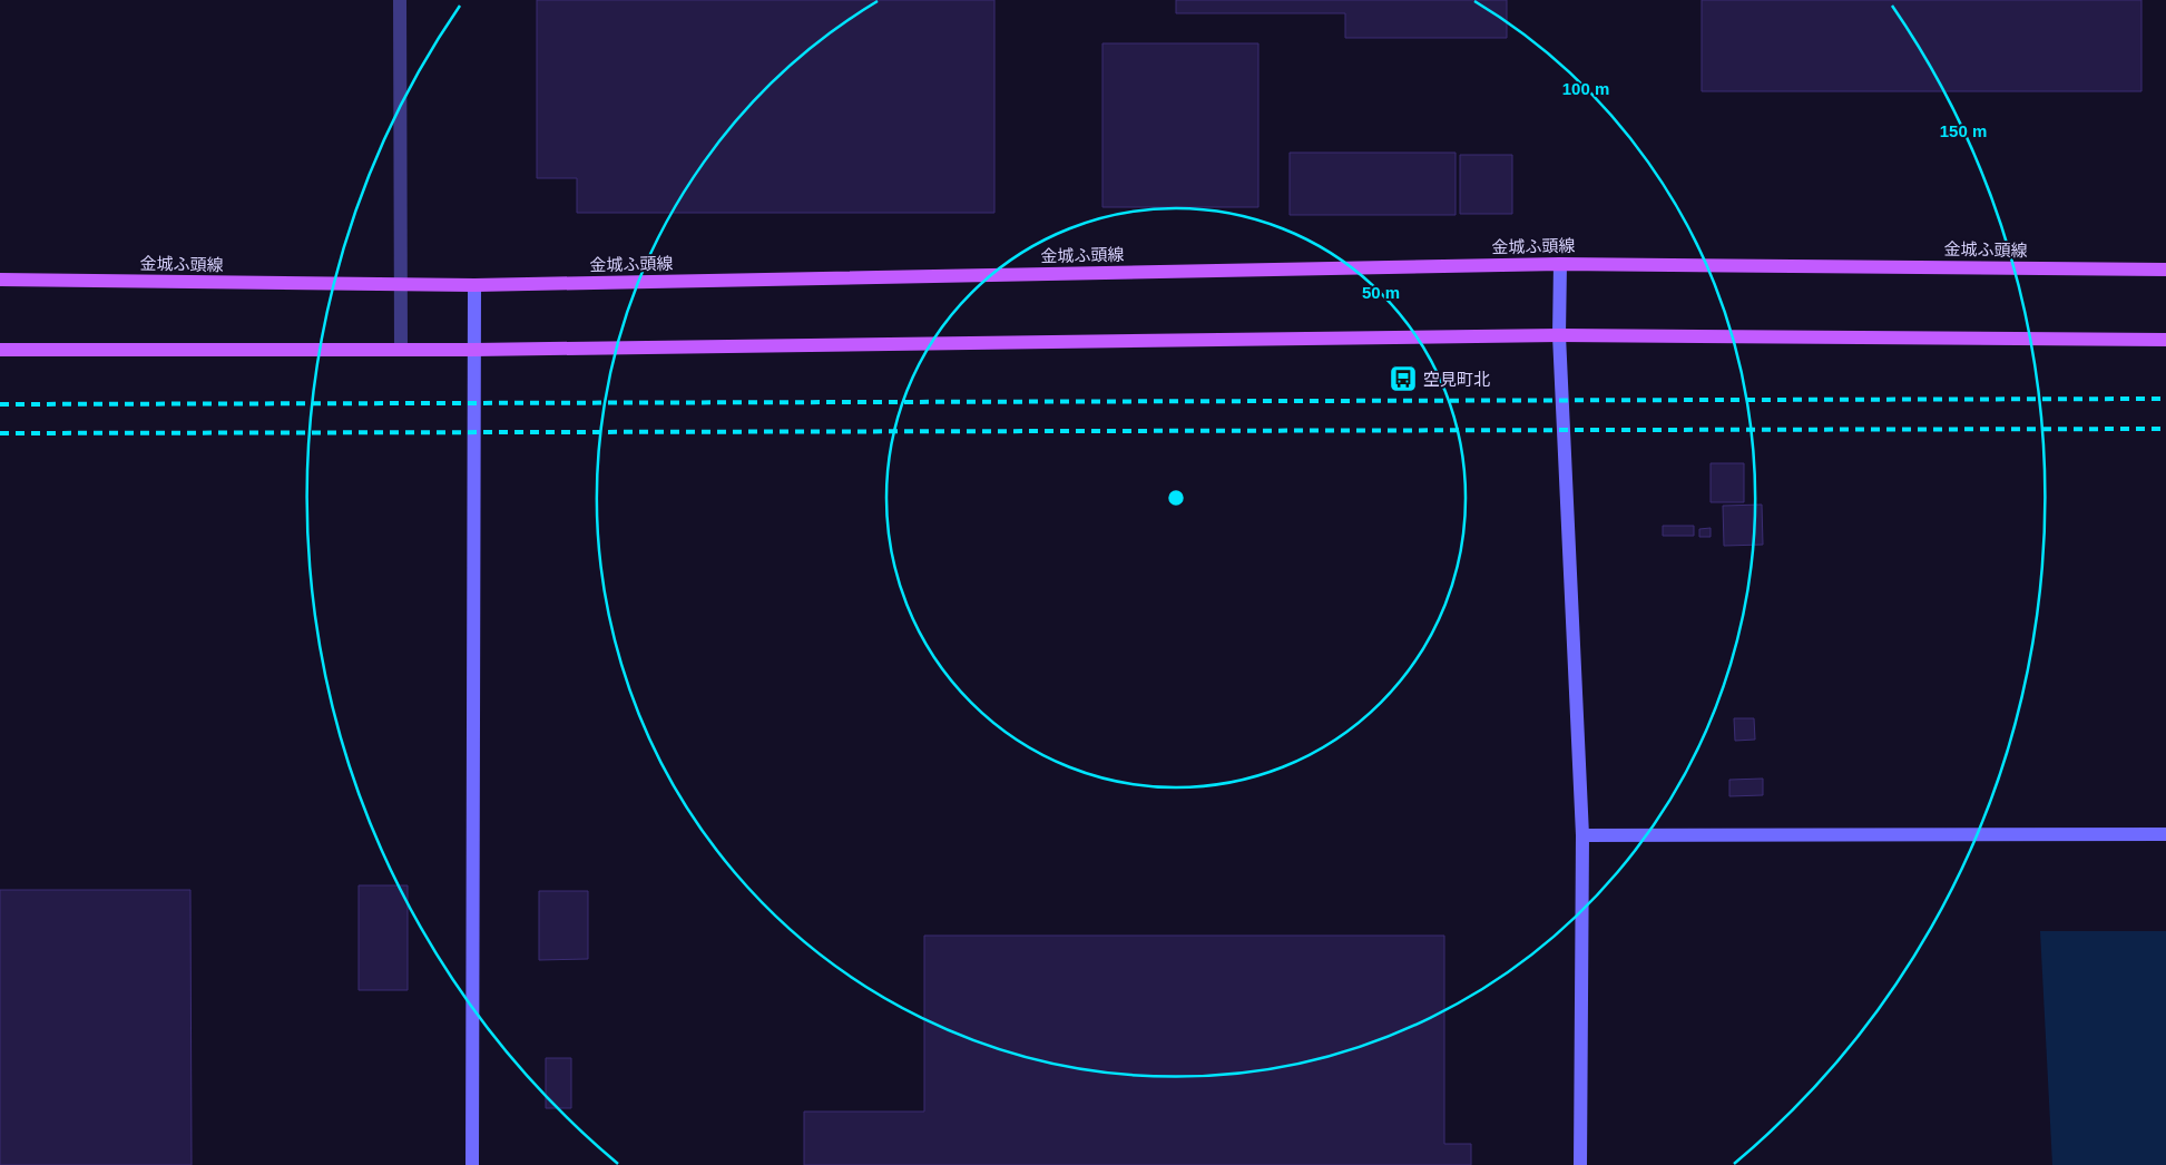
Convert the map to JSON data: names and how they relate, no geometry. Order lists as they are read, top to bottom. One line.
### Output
{"streets":{"main road":["金城ふ頭線"]},"places":{"bus stop":["空見町北"]},"rings":["100 m","150 m","50 m"]}
